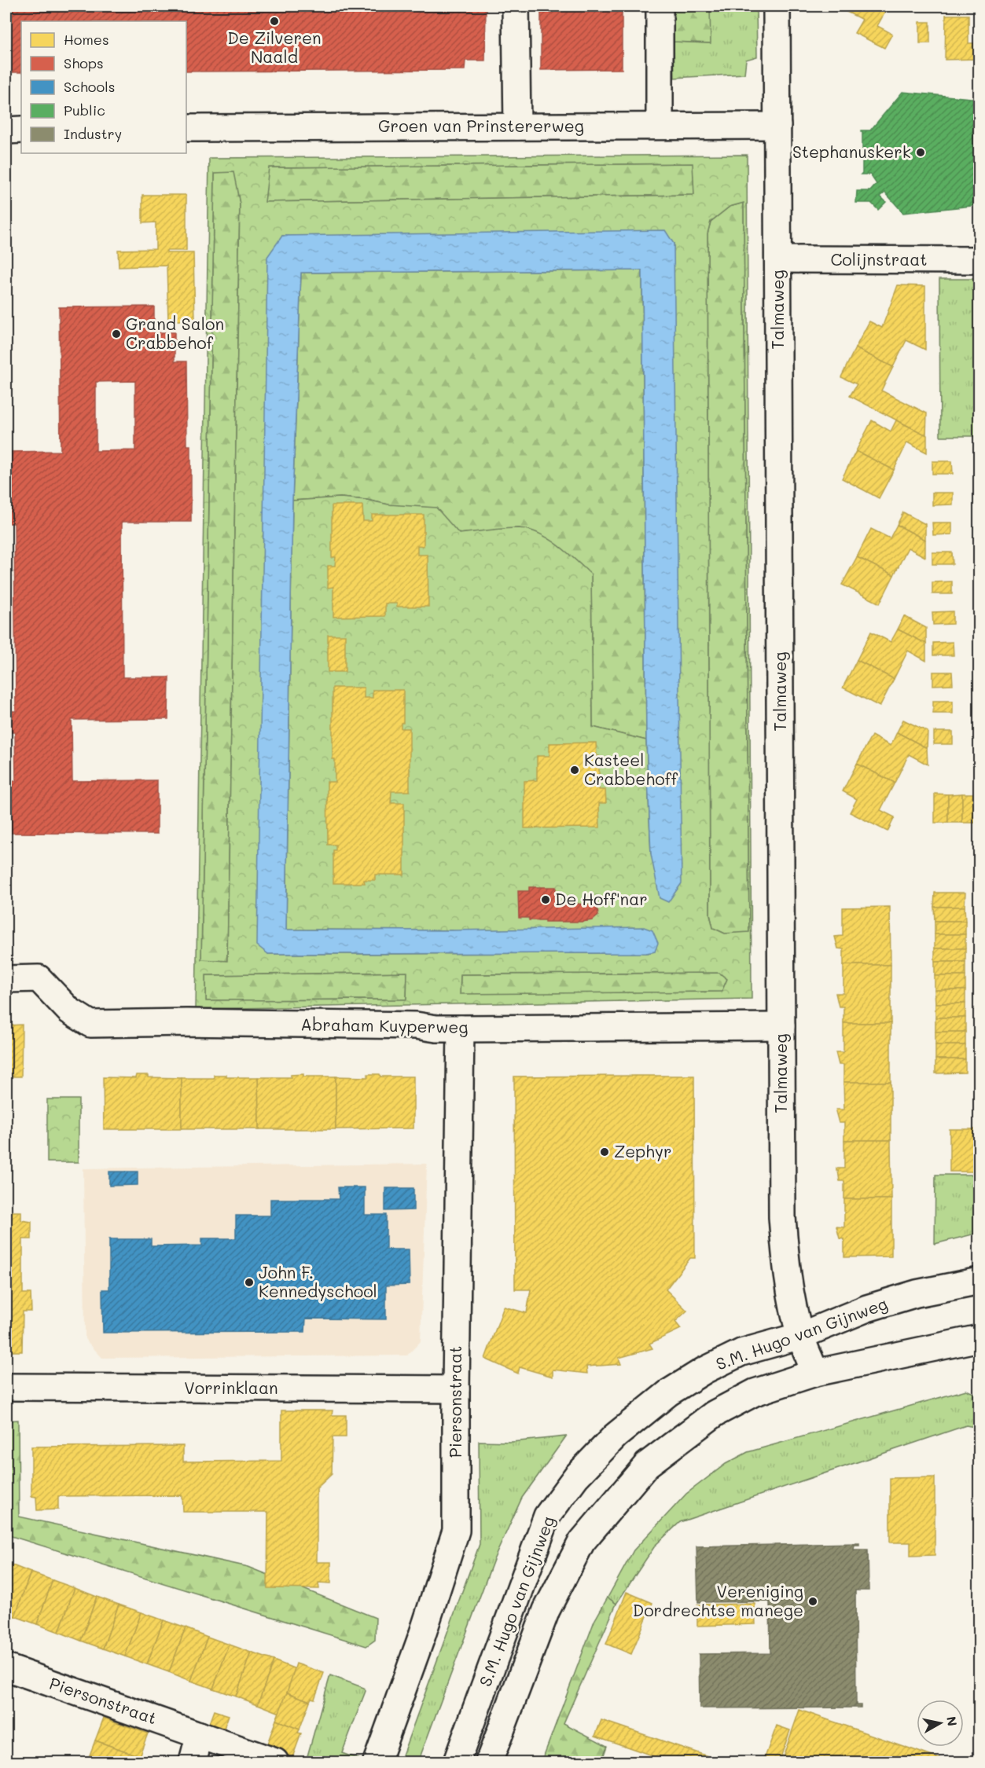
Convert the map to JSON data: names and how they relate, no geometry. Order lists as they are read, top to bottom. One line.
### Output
{"streets":{"street":["Groen van Prinstererweg","Colijnstraat","Talmaweg","Abraham Kuyperweg","S.M. Hugo van Gijnweg","Vorrinklaan","Piersonstraat"]},"crossings":[["Groen van Prinstererweg","Talmaweg"],["Colijnstraat","Talmaweg"],["Talmaweg","Abraham Kuyperweg"],["Talmaweg","S.M. Hugo van Gijnweg"],["Abraham Kuyperweg","Piersonstraat"],["Vorrinklaan","Piersonstraat"]],"places":["De Zilveren Naald","Stephanuskerk","Grand Salon Crabbehof","Kasteel Crabbehoff","De Hoff'nar","Zephyr","John F. Kennedyschool","Vereniging Dordrechtse manege"],"legend":["Homes","Shops","Schools","Public","Industry"],"north":"right"}
